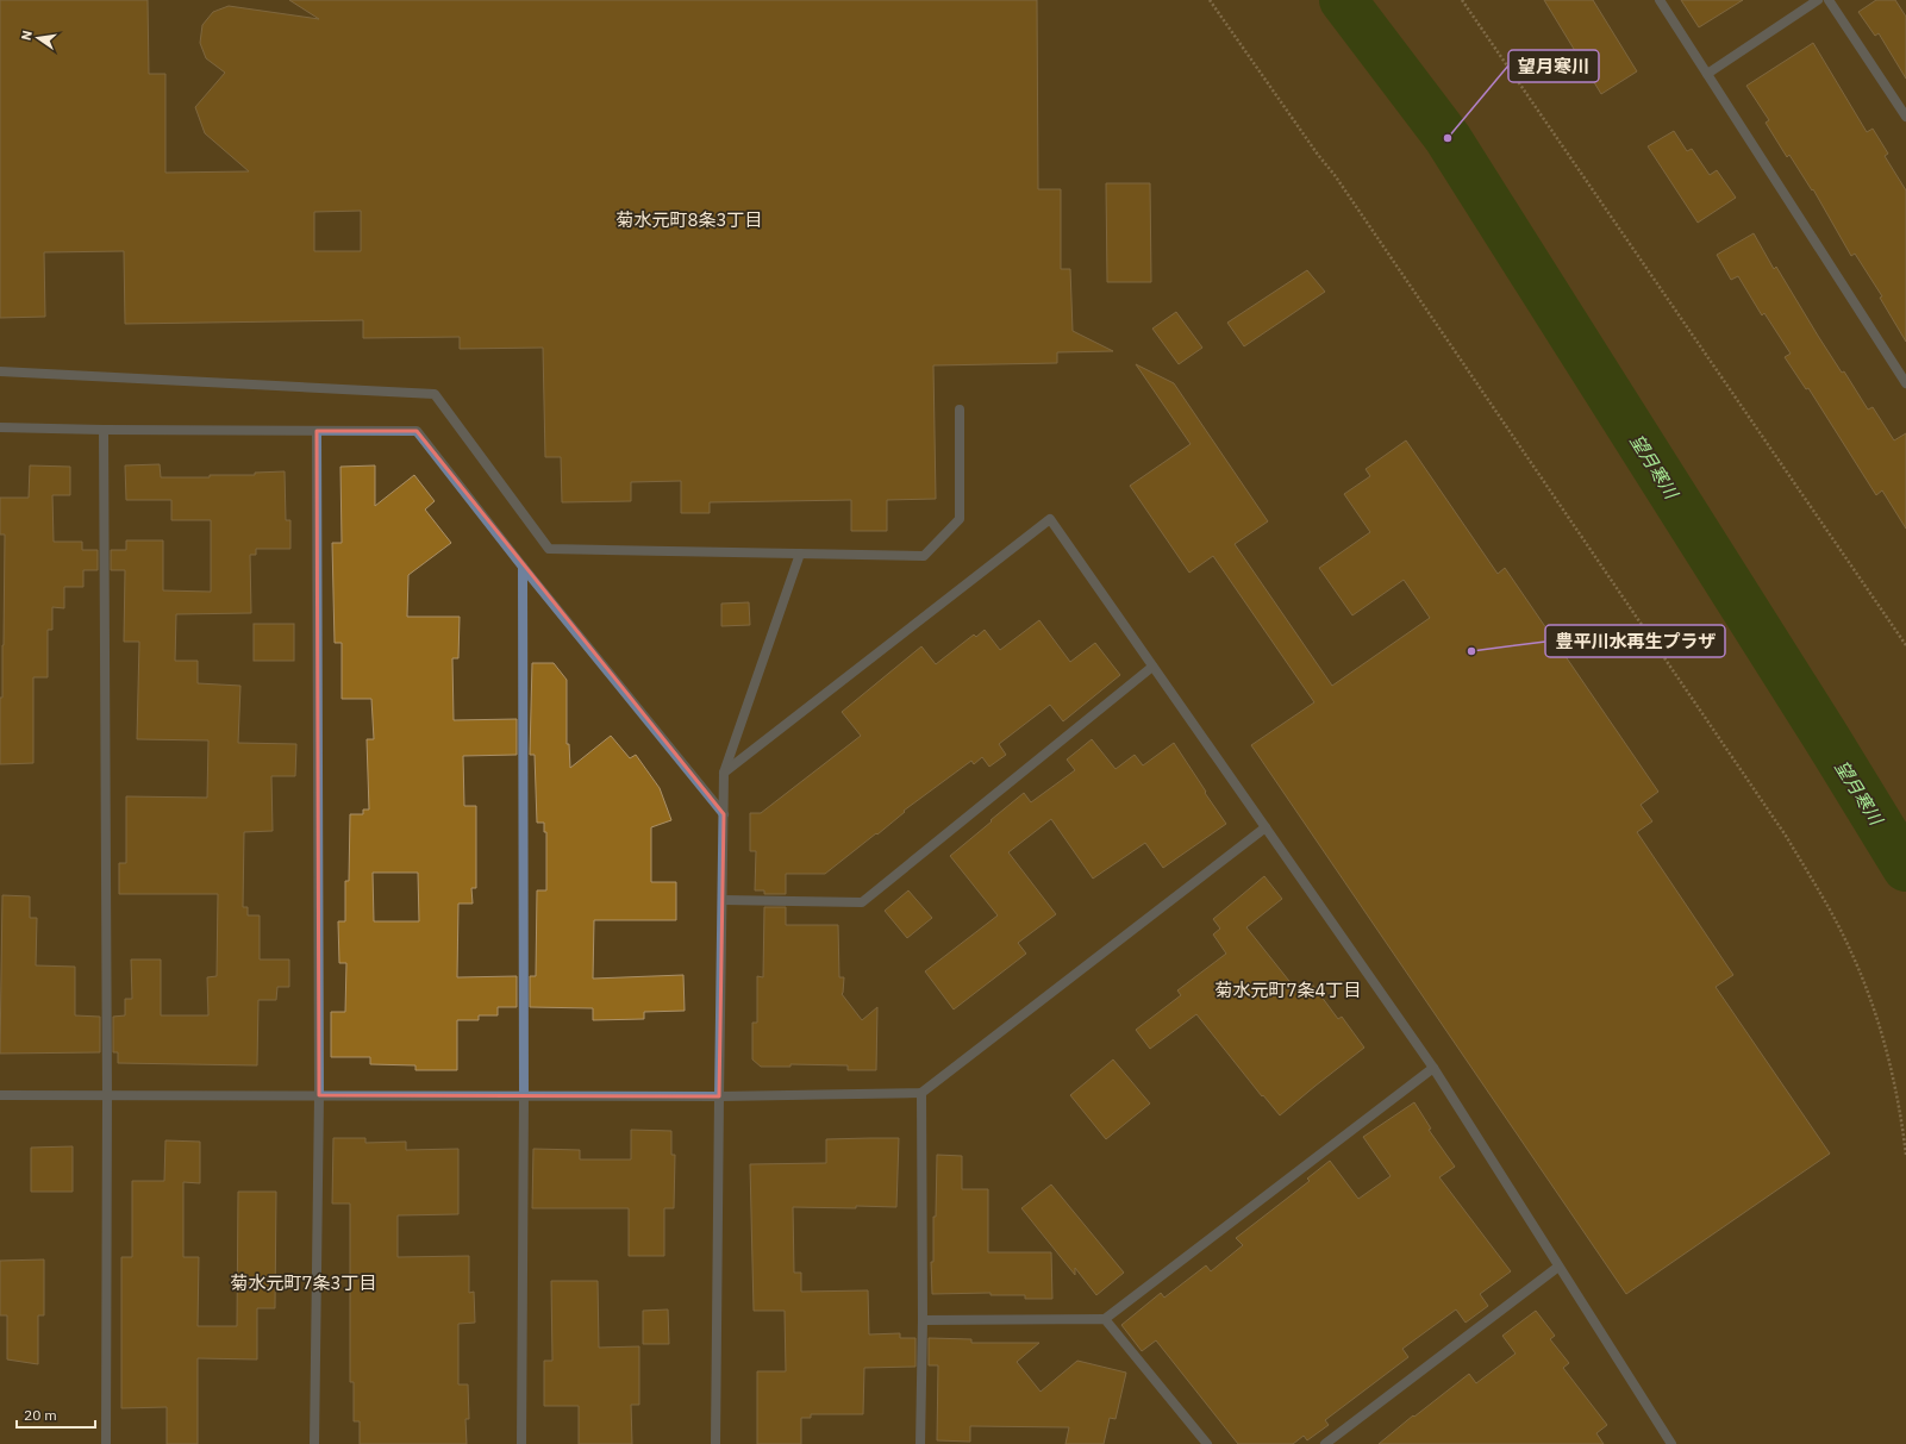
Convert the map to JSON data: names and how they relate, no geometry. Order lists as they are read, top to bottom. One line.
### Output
{"districts":["菊水元町8条3丁目","菊水元町7条4丁目","菊水元町7条3丁目"],"water":["望月寒川"],"places":["望月寒川","豊平川水再生プラザ"],"scale_bar":"20 m","north":"left"}
